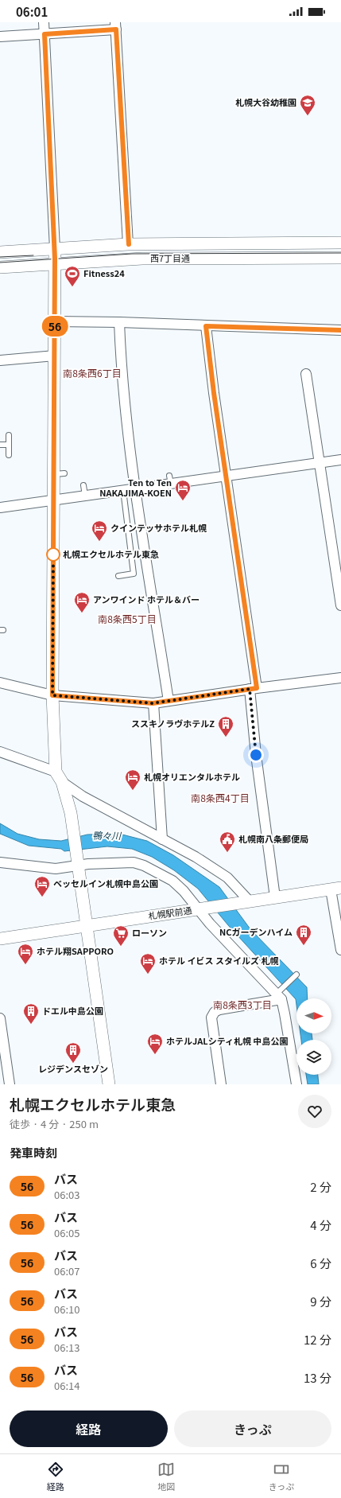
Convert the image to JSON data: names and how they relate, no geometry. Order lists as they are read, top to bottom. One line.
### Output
{"streets":{"street":["西7丁目通","札幌駅前通"]},"districts":["南8条西6丁目","南8条西5丁目","南8条西4丁目","南8条西3丁目"],"water":["鴨々川"],"places":{"school or university":["札幌大谷幼稚園"],"sports":["Fitness24"],"hotel":["Ten to Ten NAKAJIMA-KOEN","クインテッサホテル札幌","アンワインド ホテル＆バー","札幌オリエンタルホテル","ベッセルイン札幌中島公園","ホテル翔SAPPORO","ホテル イビス スタイルズ 札幌","ホテルJALシティ札幌 中島公園"],"other":["札幌エクセルホテル東急"],"building":["ススキノラヴホテルZ","NCガーデンハイム","ドエル中島公園","レジデンスセゾン"],"public building":["札幌南八条郵便局"],"supermarket":["ローソン"]},"lines":["bus line 56"],"north":"right","page":{"status":"06:01","on_map":"56","heading":[["札幌エクセルホテル東急","徒歩 · 4 分 · 250 m"],"発車時刻"],"list":[{"mark":"56","name":"バス","note":"06:03","value":"2 分"},{"mark":"56","name":"バス","note":"06:05","value":"4 分"},{"mark":"56","name":"バス","note":"06:07","value":"6 分"},{"mark":"56","name":"バス","note":"06:10","value":"9 分"},{"mark":"56","name":"バス","note":"06:13","value":"12 分"},{"mark":"56","name":"バス","note":"06:14","value":"13 分"}],"buttons":["経路","きっぷ"],"tabs":["経路","地図","きっぷ"]}}
